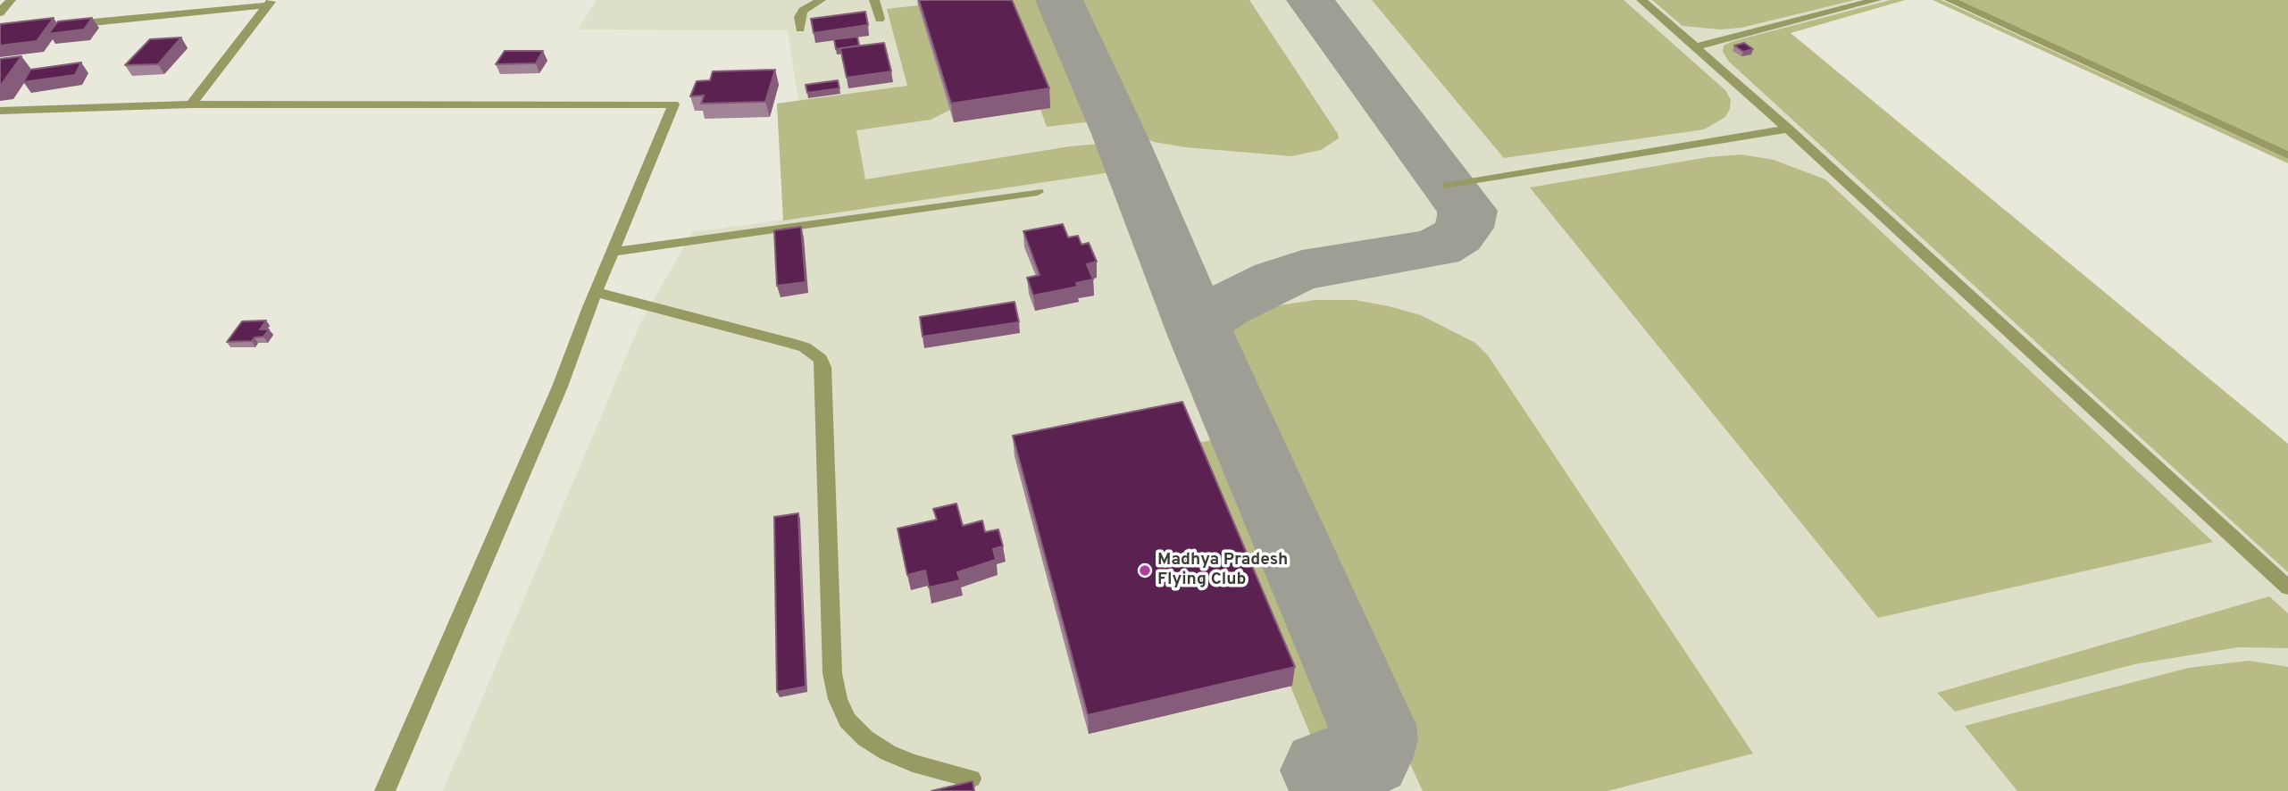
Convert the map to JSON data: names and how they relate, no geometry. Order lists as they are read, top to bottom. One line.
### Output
{"places":["Madhya Pradesh Flying Club"]}
